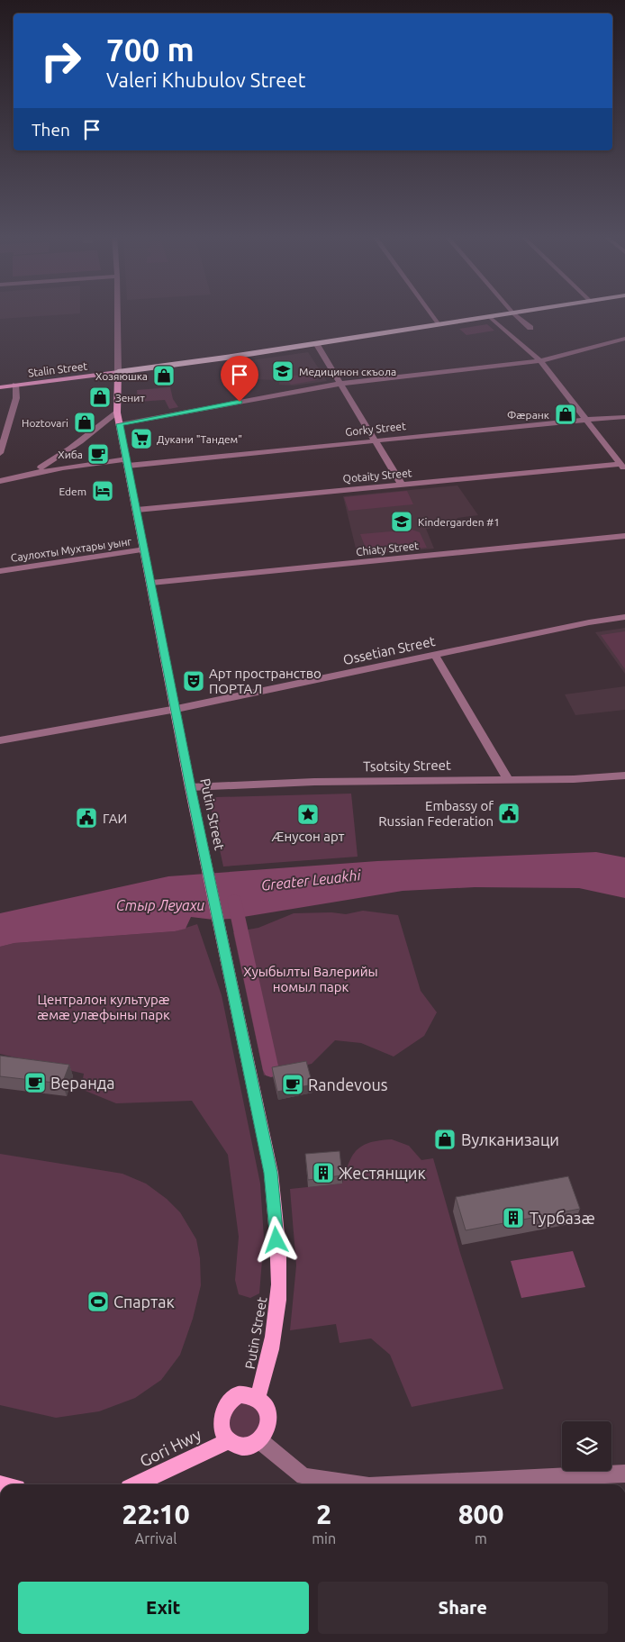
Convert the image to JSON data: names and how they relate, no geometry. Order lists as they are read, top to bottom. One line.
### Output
{"streets":{"main road":["Stalin Street","Putin Street","Gori Hwy"],"street":["Gorky Street","Qotaity Street","Chiaty Street","Саулохты Мухтары уынг","Ossetian Street","Tsotsity Street"]},"crossings":[["Stalin Street","Putin Street"],["Gorky Street","Putin Street"],["Qotaity Street","Putin Street"],["Chiaty Street","Putin Street"],["Саулохты Мухтары уынг","Putin Street"],["Ossetian Street","Putin Street"],["Tsotsity Street","Putin Street"],["Putin Street","Gori Hwy"]],"water":["Greater Leuakhi","Стыр Леуахи"],"parks":["Хуыбылты Валерийы номыл парк","Централон культурæ æмæ улæфыны парк"],"places":{"school or university":["Медицинон скъола","Kindergarden #1"],"shop":["Хозяюшка","Зенит","Фæранк","Hoztovari","Вулканизаци"],"supermarket":["Дукани \"Тандем\""],"cafe":["Хиба","Веранда","Randevous"],"hotel":["Edem"],"theatre":["Арт пространство ПОРТАЛ"],"public building":["Embassy of Russian Federation","ГАИ"],"place":["Æнусон арт"],"building":["Жестянщик","Турбазæ"],"sports":["Спартак"]},"page":{"turn":["700 m","Valeri Khubulov Street"],"then":"Then","eta":["22:10","Arrival","2","min","800","m"],"buttons":["Exit","Share"]}}
